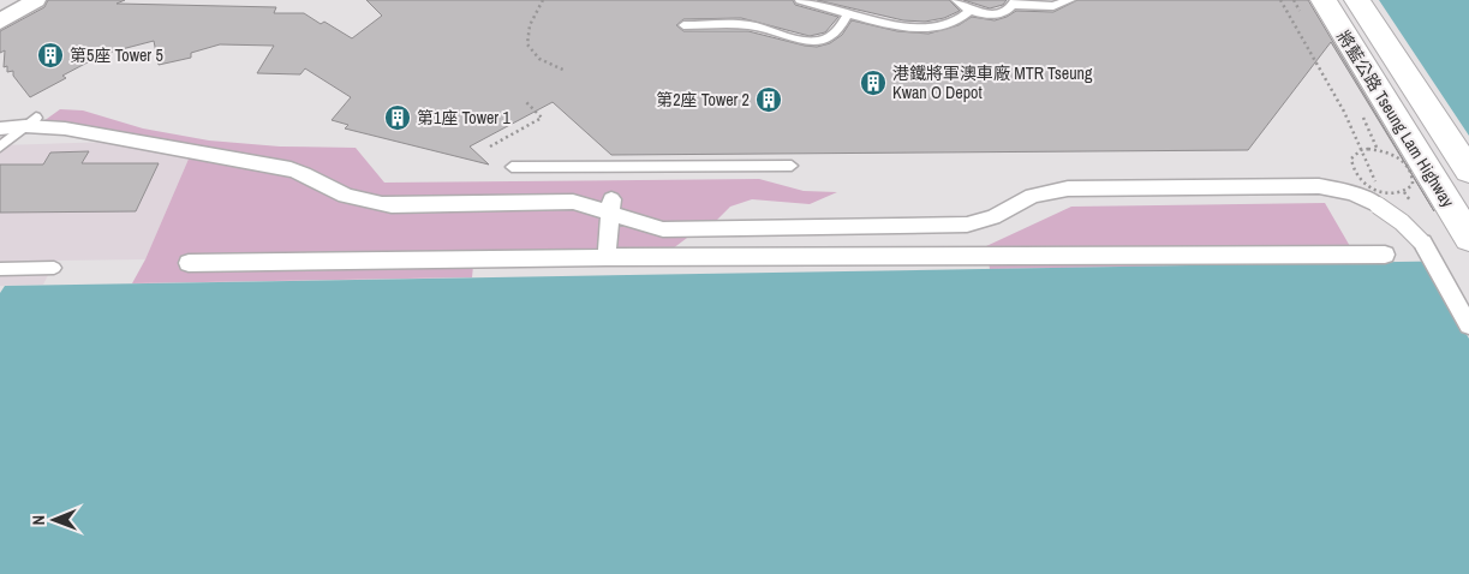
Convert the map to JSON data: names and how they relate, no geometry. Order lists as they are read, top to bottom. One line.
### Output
{"streets":{"main road":["將藍公路 Tseung Lam Highway"]},"places":{"building":["第5座 Tower 5","港鐵將軍澳車廠 MTR Tseung Kwan O Depot","第2座 Tower 2","第1座 Tower 1"]},"north":"left"}
